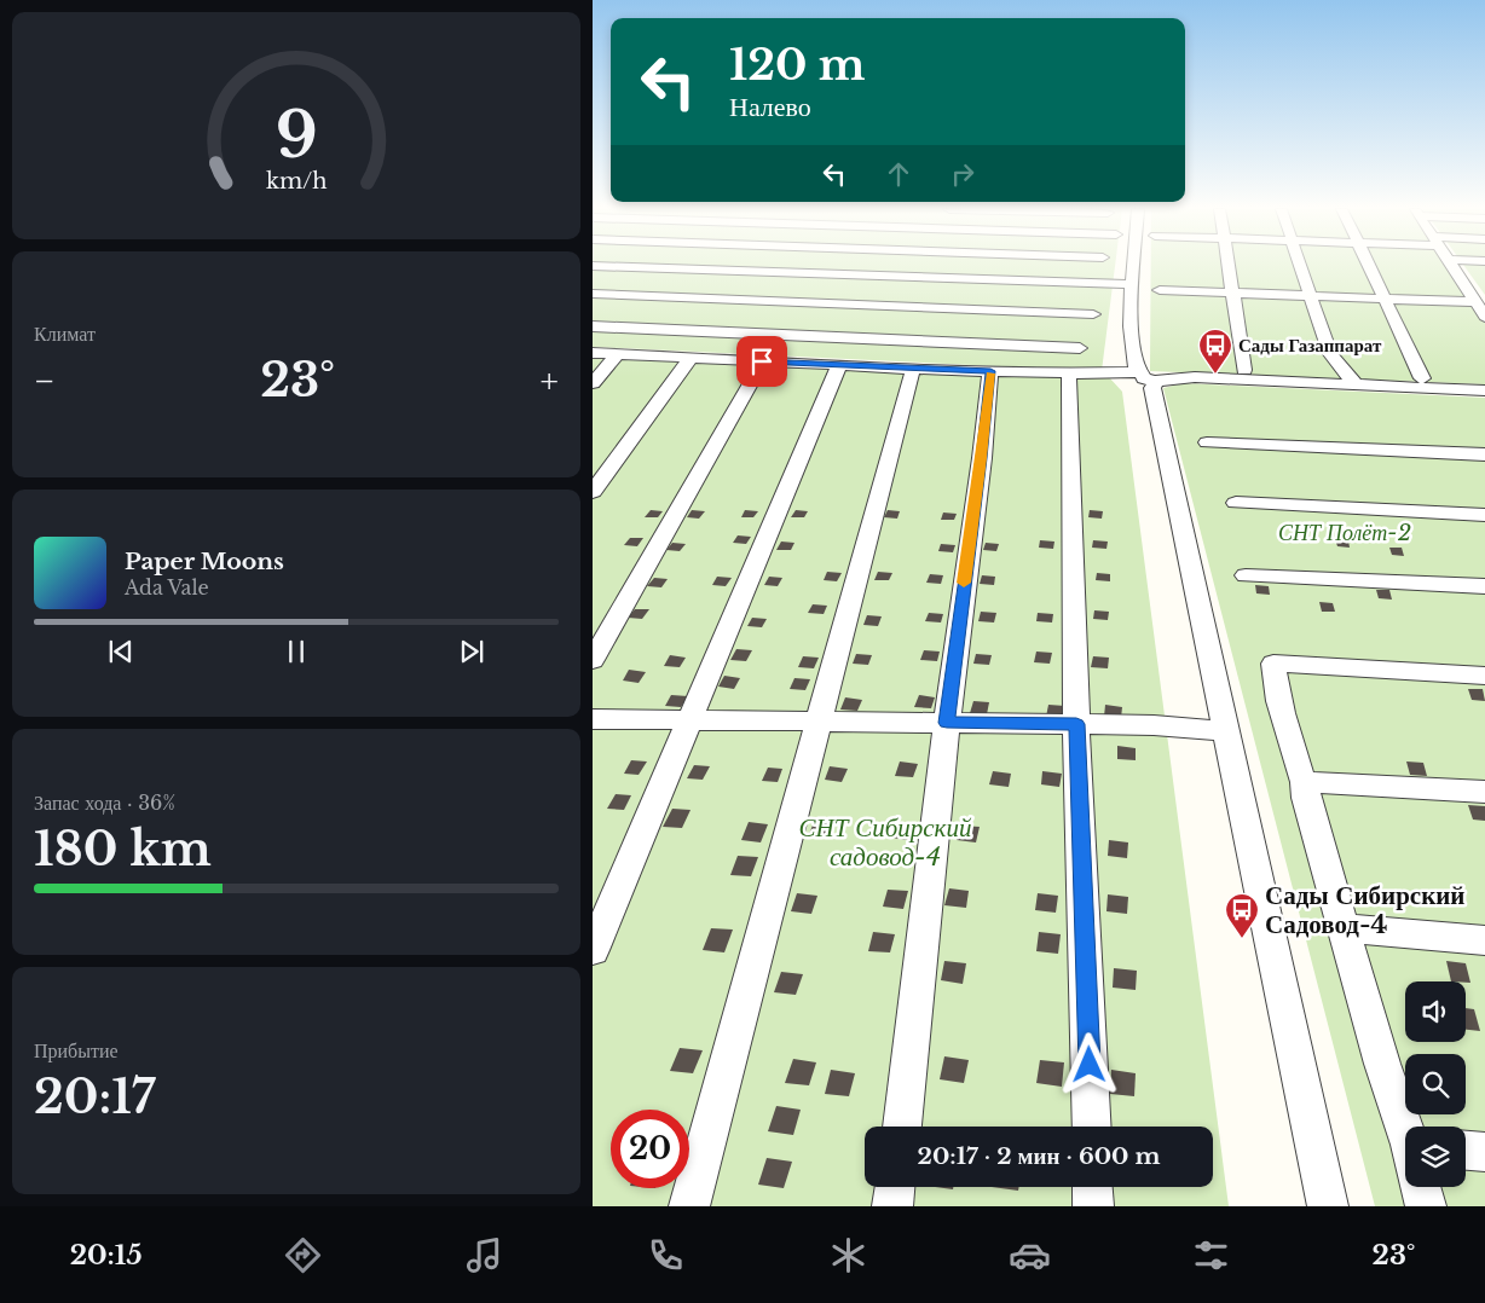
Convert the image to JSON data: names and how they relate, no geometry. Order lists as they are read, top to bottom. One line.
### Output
{"parks":["СНТ Полёт-2","СНТ Сибирский садовод-4"],"places":{"bus stop":["Сады Газаппарат","Сады Сибирский Садовод-4"]},"page":{"turn":["120 m","Налево"],"tile":["Климат",["Запас хода · 36%","180 km"],["Прибытие","20:17"]],"heat":["−","23°","+"],"song":["Paper Moons","Ada Vale"],"limit":"20","trip":"20:17 · 2 мин · 600 m","tabs":["20:15","23°"],"gauge":["9","km/h"]}}
